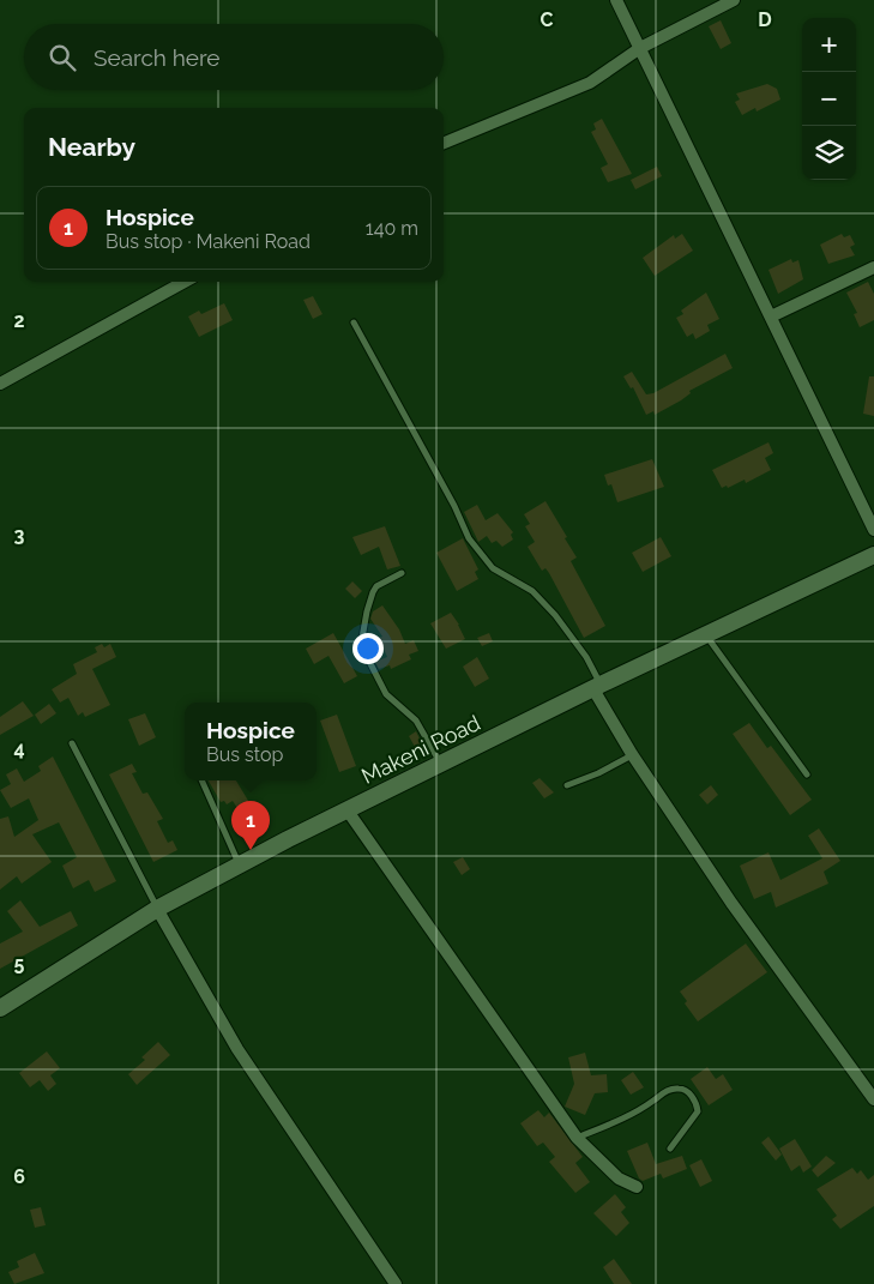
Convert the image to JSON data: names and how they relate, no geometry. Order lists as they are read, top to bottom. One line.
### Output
{"streets":{"main road":["Makeni Road"]},"page":{"map_buttons":["+","−"],"search":"Search here","heading":"Nearby","list":[{"mark":"1","name":"Hospice","note":"Bus stop · Makeni Road","value":"140 m"}],"popup":["Hospice","Bus stop"],"pins":"1"},"grid":{"columns":["C","D"],"rows":["2","3","4","5","6"]}}
